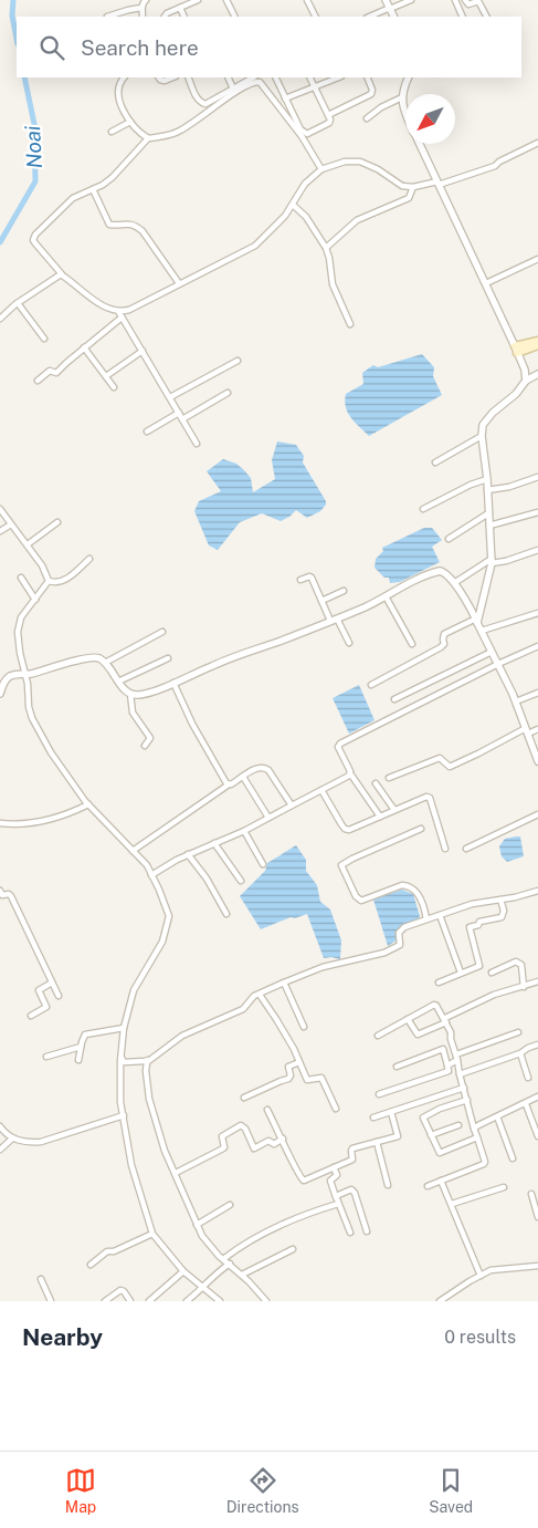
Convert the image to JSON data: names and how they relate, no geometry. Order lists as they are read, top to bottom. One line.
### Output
{"water":["Noai"],"north":"bottom left","page":{"search":"Search here","heading":["Nearby","0 results"],"nav":["Map","Directions","Saved"]}}
